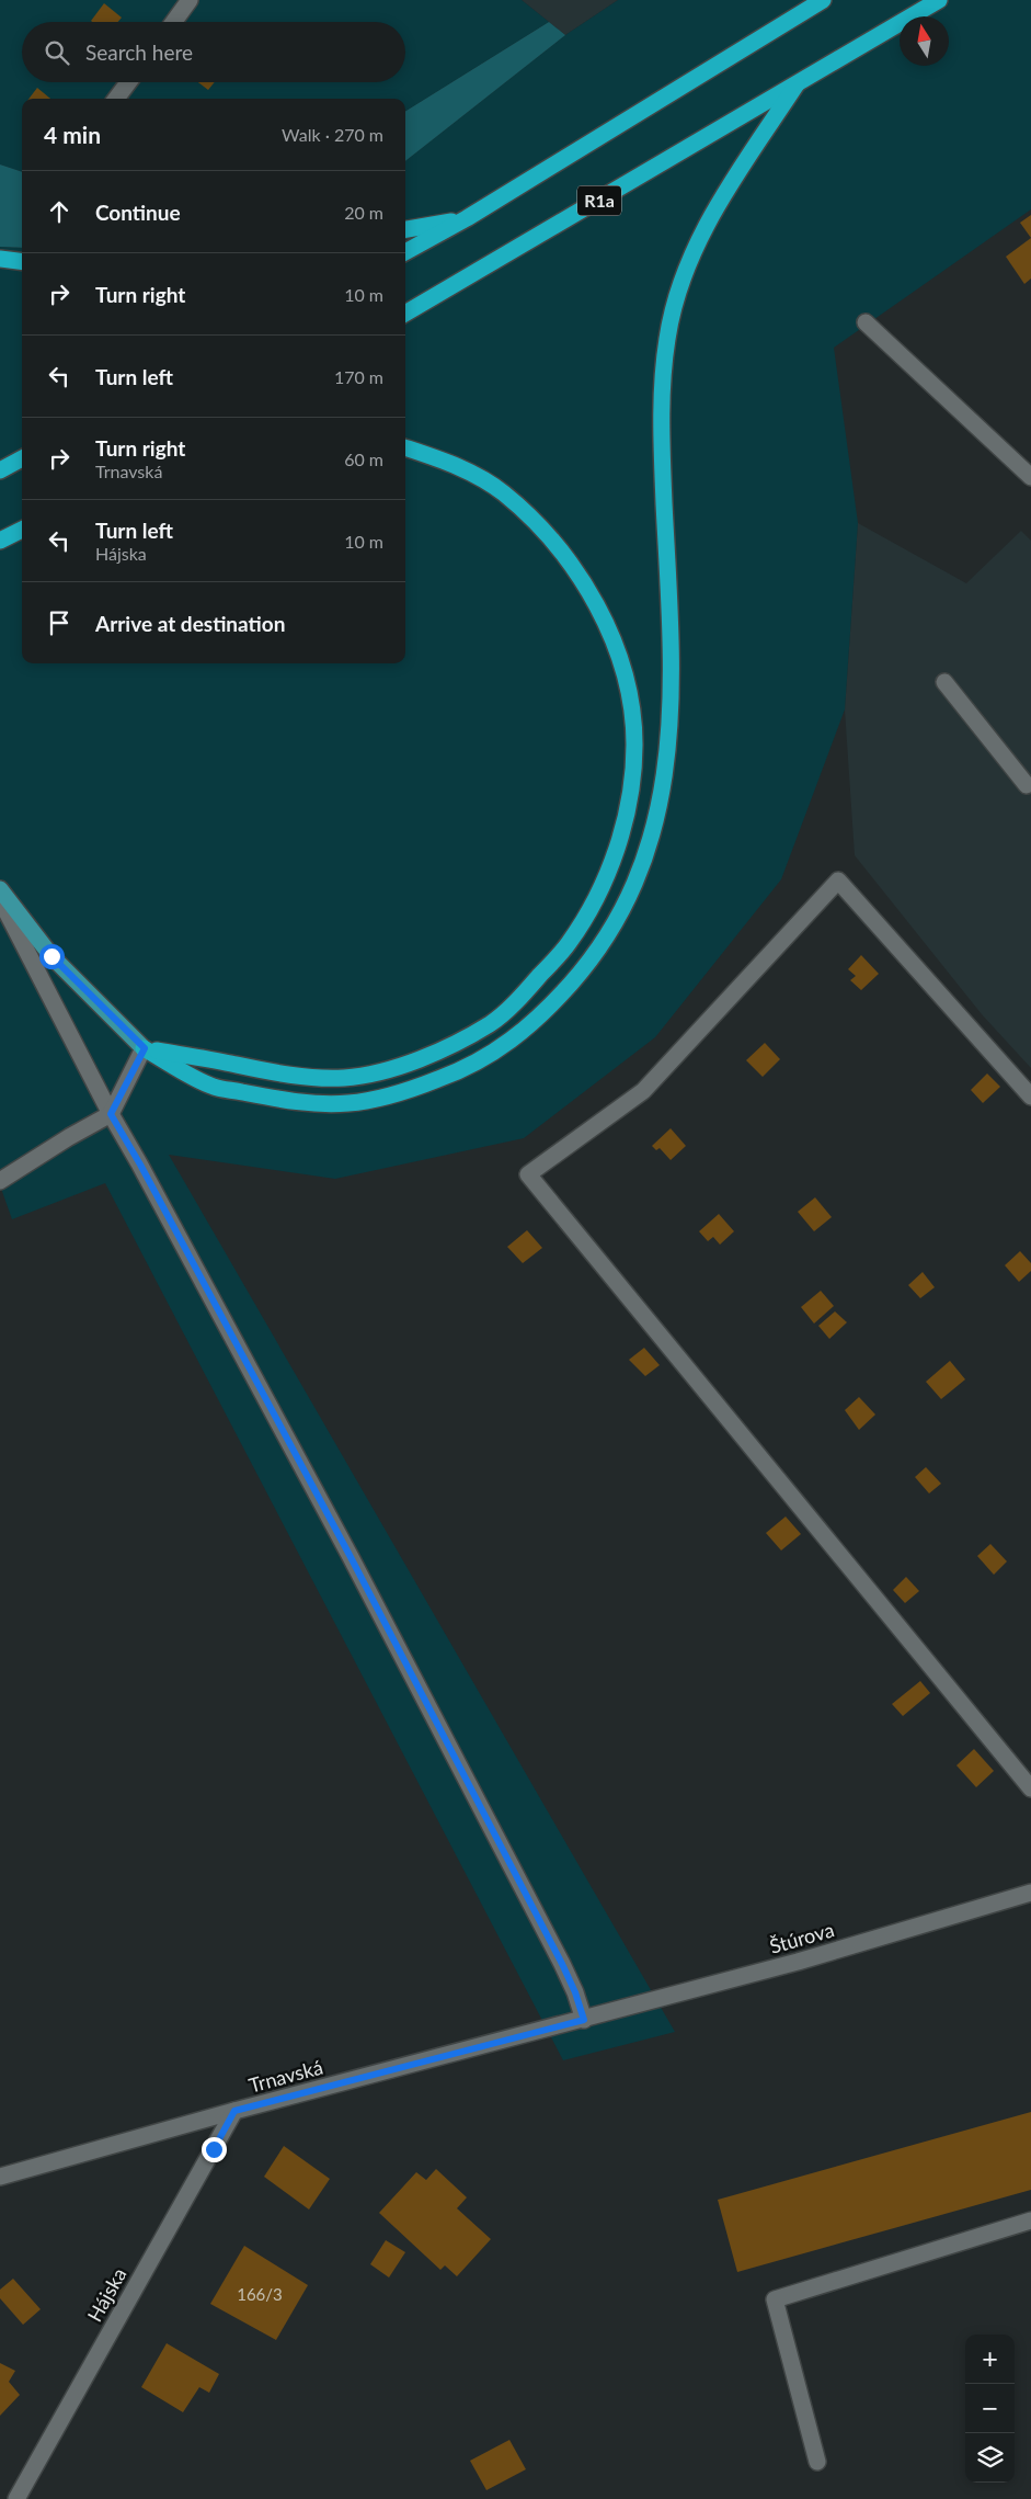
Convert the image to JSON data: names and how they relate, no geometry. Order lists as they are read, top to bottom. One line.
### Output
{"streets":{"highway":["R1a"],"street":["Štúrova","Trnavská","Hájska"]},"crossings":[["Štúrova","Trnavská"],["Trnavská","Hájska"]],"house_numbers":["166/3"],"north":"top","page":{"search":"Search here","heading":["4 min","Walk · 270 m"],"list":[["Continue","20 m"],["Turn right","10 m"],["Turn left","170 m"],["Turn right","Trnavská","60 m"],["Turn left","Hájska","10 m"],"Arrive at destination"],"map_buttons":["+","−"]}}
